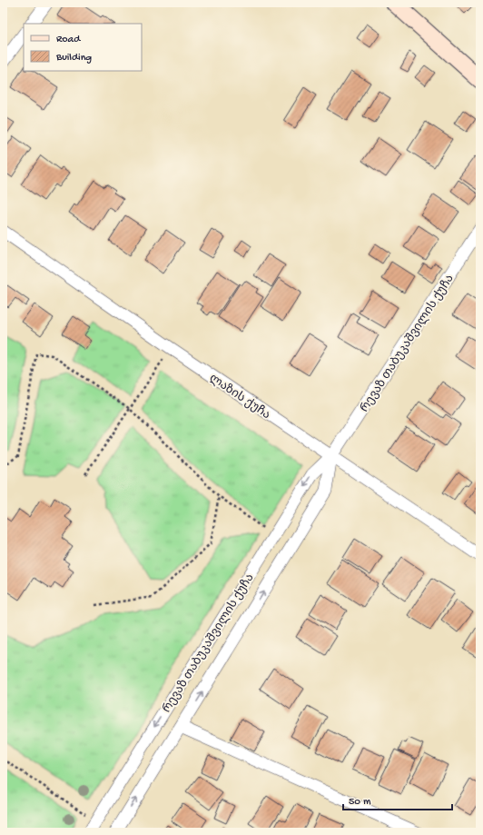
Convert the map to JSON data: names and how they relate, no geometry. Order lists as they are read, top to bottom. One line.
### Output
{"streets":{"street":["რევაზ თაბუკაშვილის ქუჩა","ლაზის ქუჩა"]},"crossings":[["რევაზ თაბუკაშვილის ქუჩა","ლაზის ქუჩა"]],"legend":["Road","Building"],"scale_bar":"50 m"}
